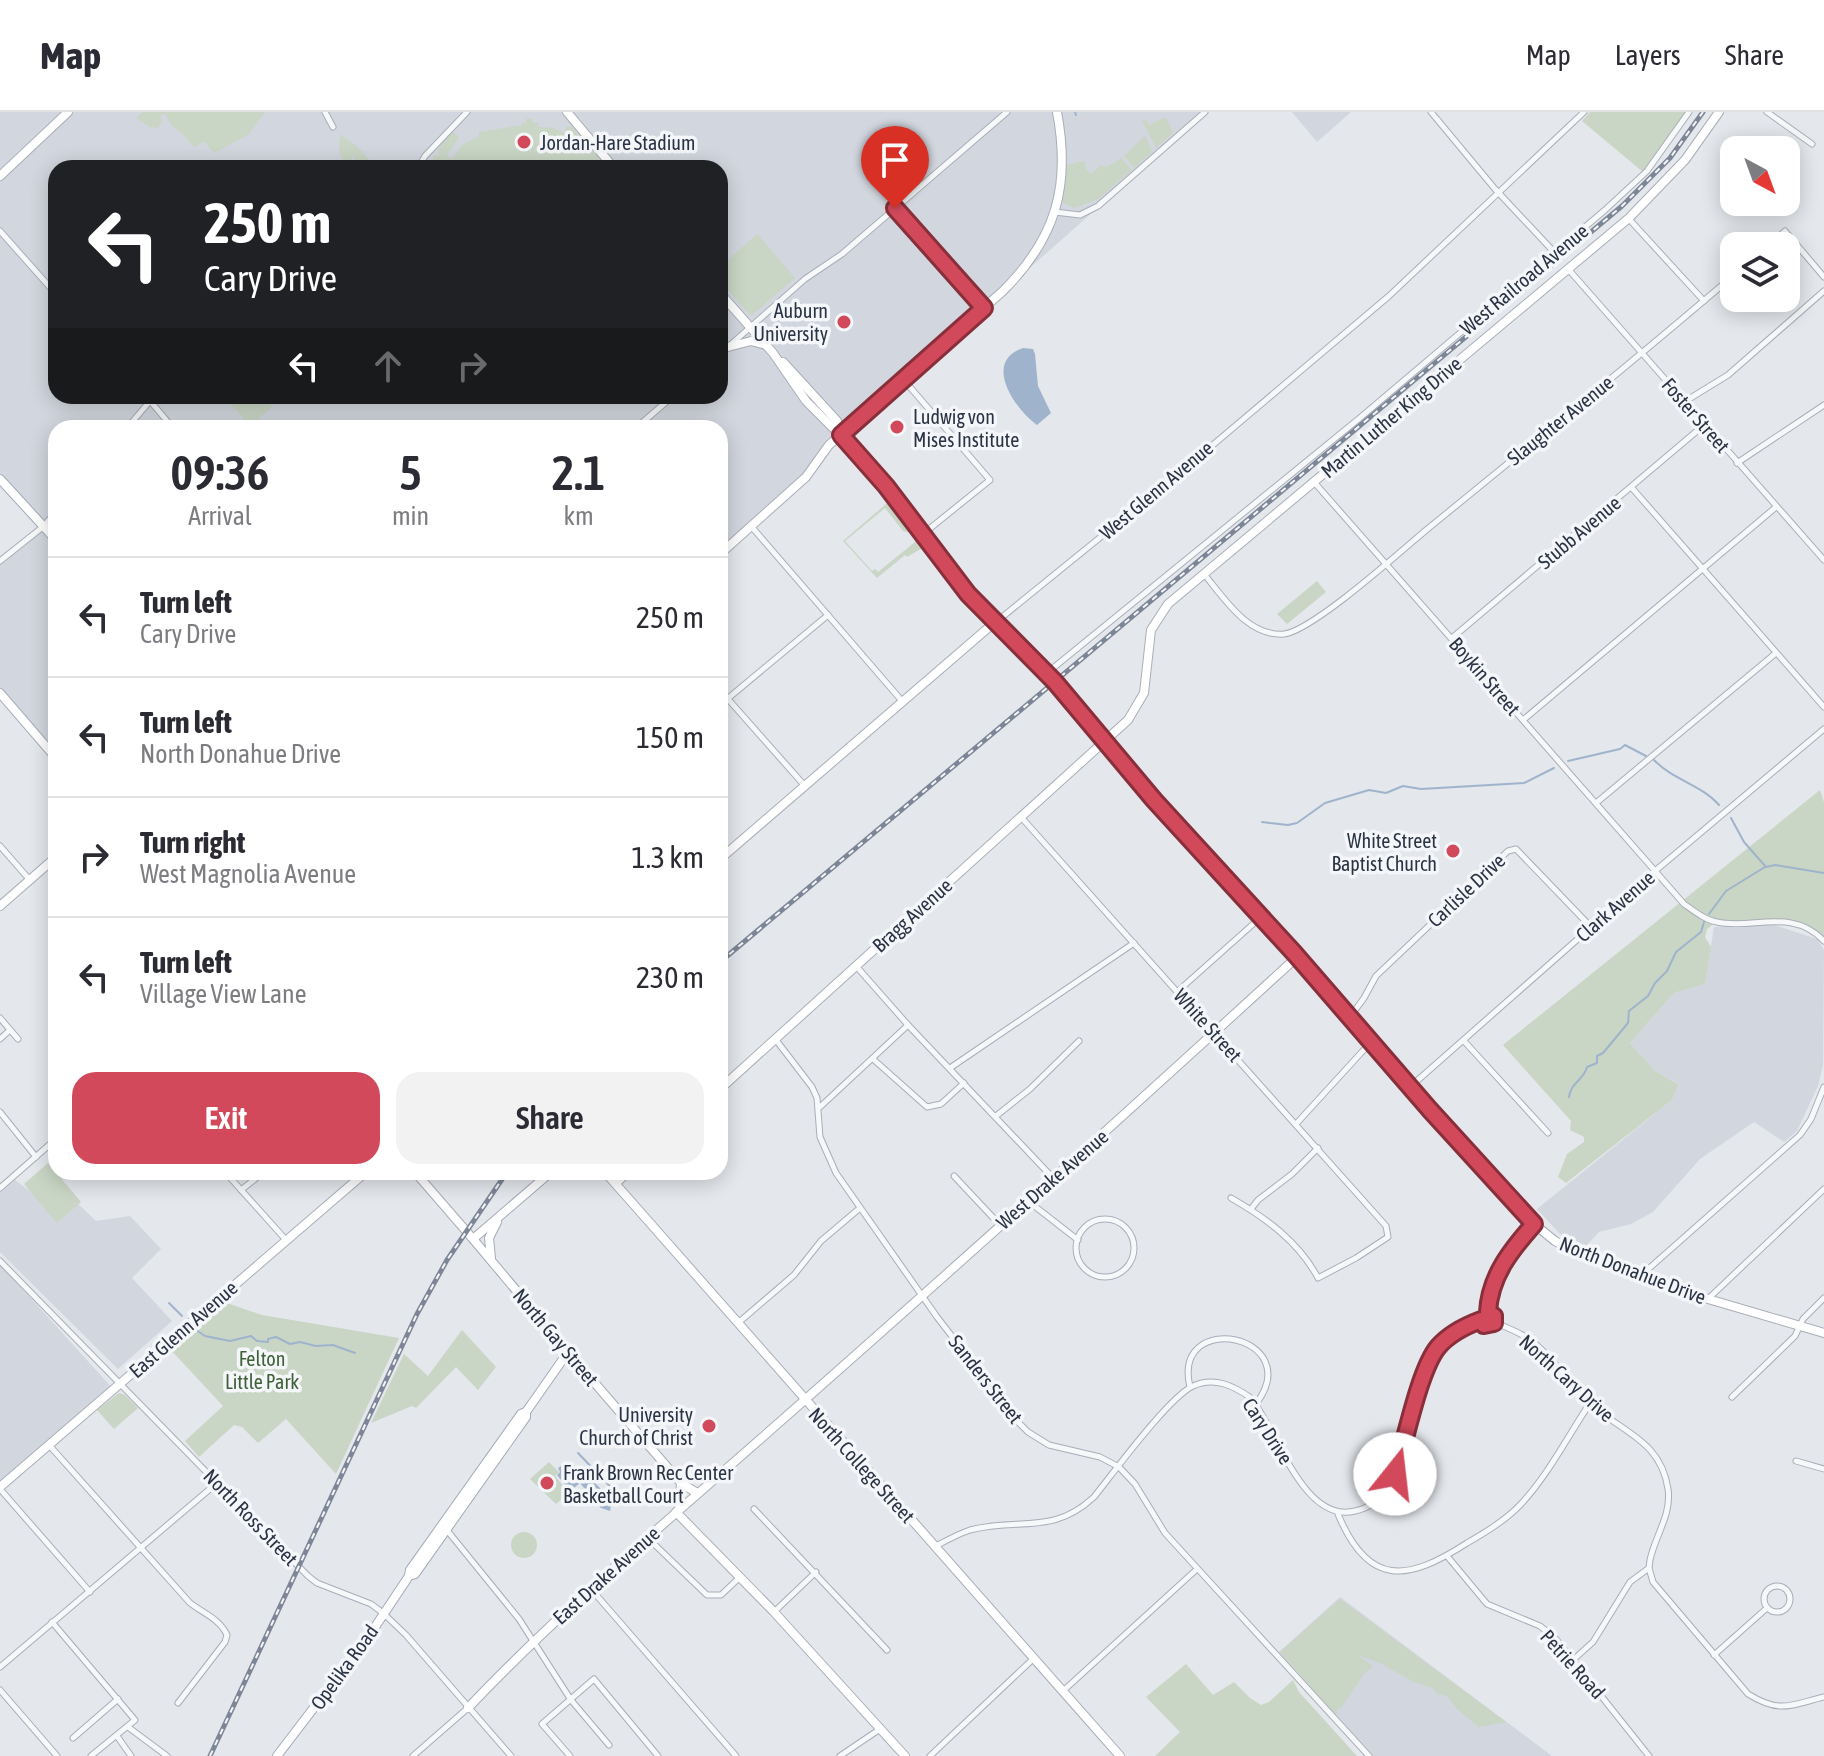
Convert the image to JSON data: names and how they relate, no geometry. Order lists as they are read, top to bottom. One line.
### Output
{"streets":{"street":["West Railroad Avenue","Foster Street","Martin Luther King Drive","Slaughter Avenue","West Glenn Avenue","Stubb Avenue","Boykin Street","Carlisle Drive","Clark Avenue","Bragg Avenue","White Street","West Drake Avenue","North Donahue Drive","East Glenn Avenue","North Gay Street","North Cary Drive","Sanders Street","Cary Drive","North College Street","North Ross Street","East Drake Avenue","Petrie Road","Opelika Road"]},"crossings":[["West Railroad Avenue","North Donahue Drive"],["Foster Street","Martin Luther King Drive"],["Foster Street","Slaughter Avenue"],["Foster Street","Stubb Avenue"],["Martin Luther King Drive","Slaughter Avenue"],["Martin Luther King Drive","Boykin Street"],["Martin Luther King Drive","Bragg Avenue"],["Martin Luther King Drive","North Donahue Drive"],["Slaughter Avenue","Boykin Street"],["West Glenn Avenue","North Donahue Drive"],["Stubb Avenue","Boykin Street"],["Boykin Street","Clark Avenue"],["Carlisle Drive","Clark Avenue"],["Carlisle Drive","North Donahue Drive"],["Clark Avenue","North Donahue Drive"],["Bragg Avenue","White Street"],["Bragg Avenue","North Donahue Drive"],["Bragg Avenue","Sanders Street"],["White Street","West Drake Avenue"],["West Drake Avenue","North Donahue Drive"],["West Drake Avenue","Sanders Street"],["West Drake Avenue","North College Street"],["West Drake Avenue","East Drake Avenue"],["East Glenn Avenue","North Ross Street"],["North Gay Street","East Drake Avenue"],["North Gay Street","Opelika Road"],["North College Street","East Drake Avenue"],["North Ross Street","East Drake Avenue"],["North Ross Street","Opelika Road"]],"parks":["Felton Little Park"],"places":["Jordan-Hare Stadium","Auburn University","Ludwig von Mises Institute","White Street Baptist Church","University Church of Christ","Frank Brown Rec Center Basketball Court"],"north":"bottom right","page":{"header":"Map","nav":["Map","Layers","Share"],"turn":["250 m","Cary Drive"],"eta":["09:36","Arrival","5","min","2.1","km"],"list":[{"name":"Turn left","note":"Cary Drive","value":"250 m"},{"name":"Turn left","note":"North Donahue Drive","value":"150 m"},{"name":"Turn right","note":"West Magnolia Avenue","value":"1.3 km"},{"name":"Turn left","note":"Village View Lane","value":"230 m"}],"buttons":["Exit","Share"]}}
